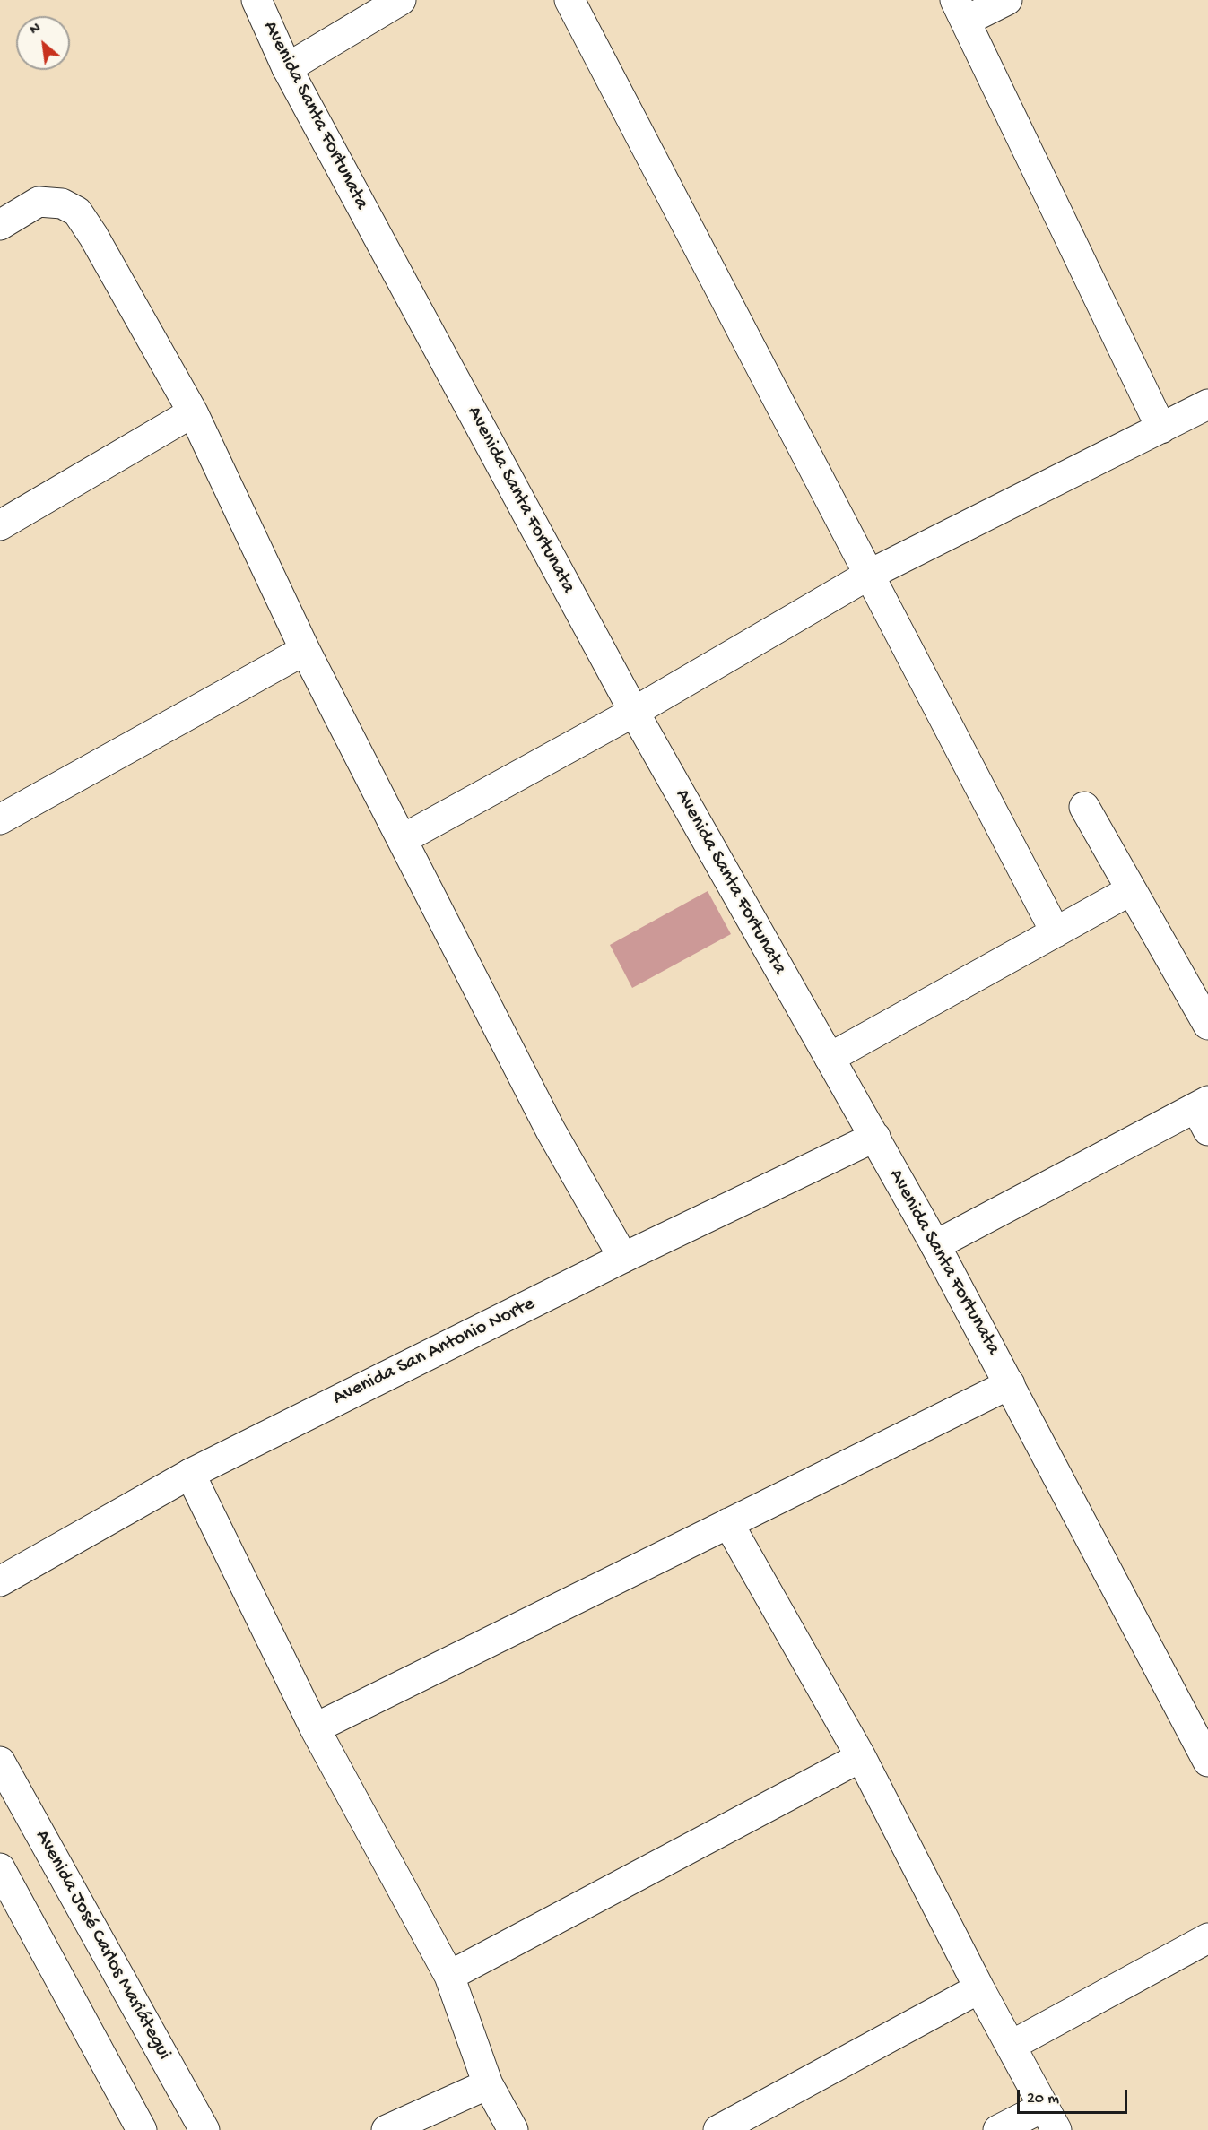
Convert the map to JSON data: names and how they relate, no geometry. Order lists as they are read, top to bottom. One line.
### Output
{"streets":{"street":["Avenida Santa Fortunata","Avenida San Antonio Norte","Avenida José Carlos Mariátegui"]},"crossings":[["Avenida Santa Fortunata","Avenida San Antonio Norte"]],"scale_bar":"20 m","north":"top left"}
